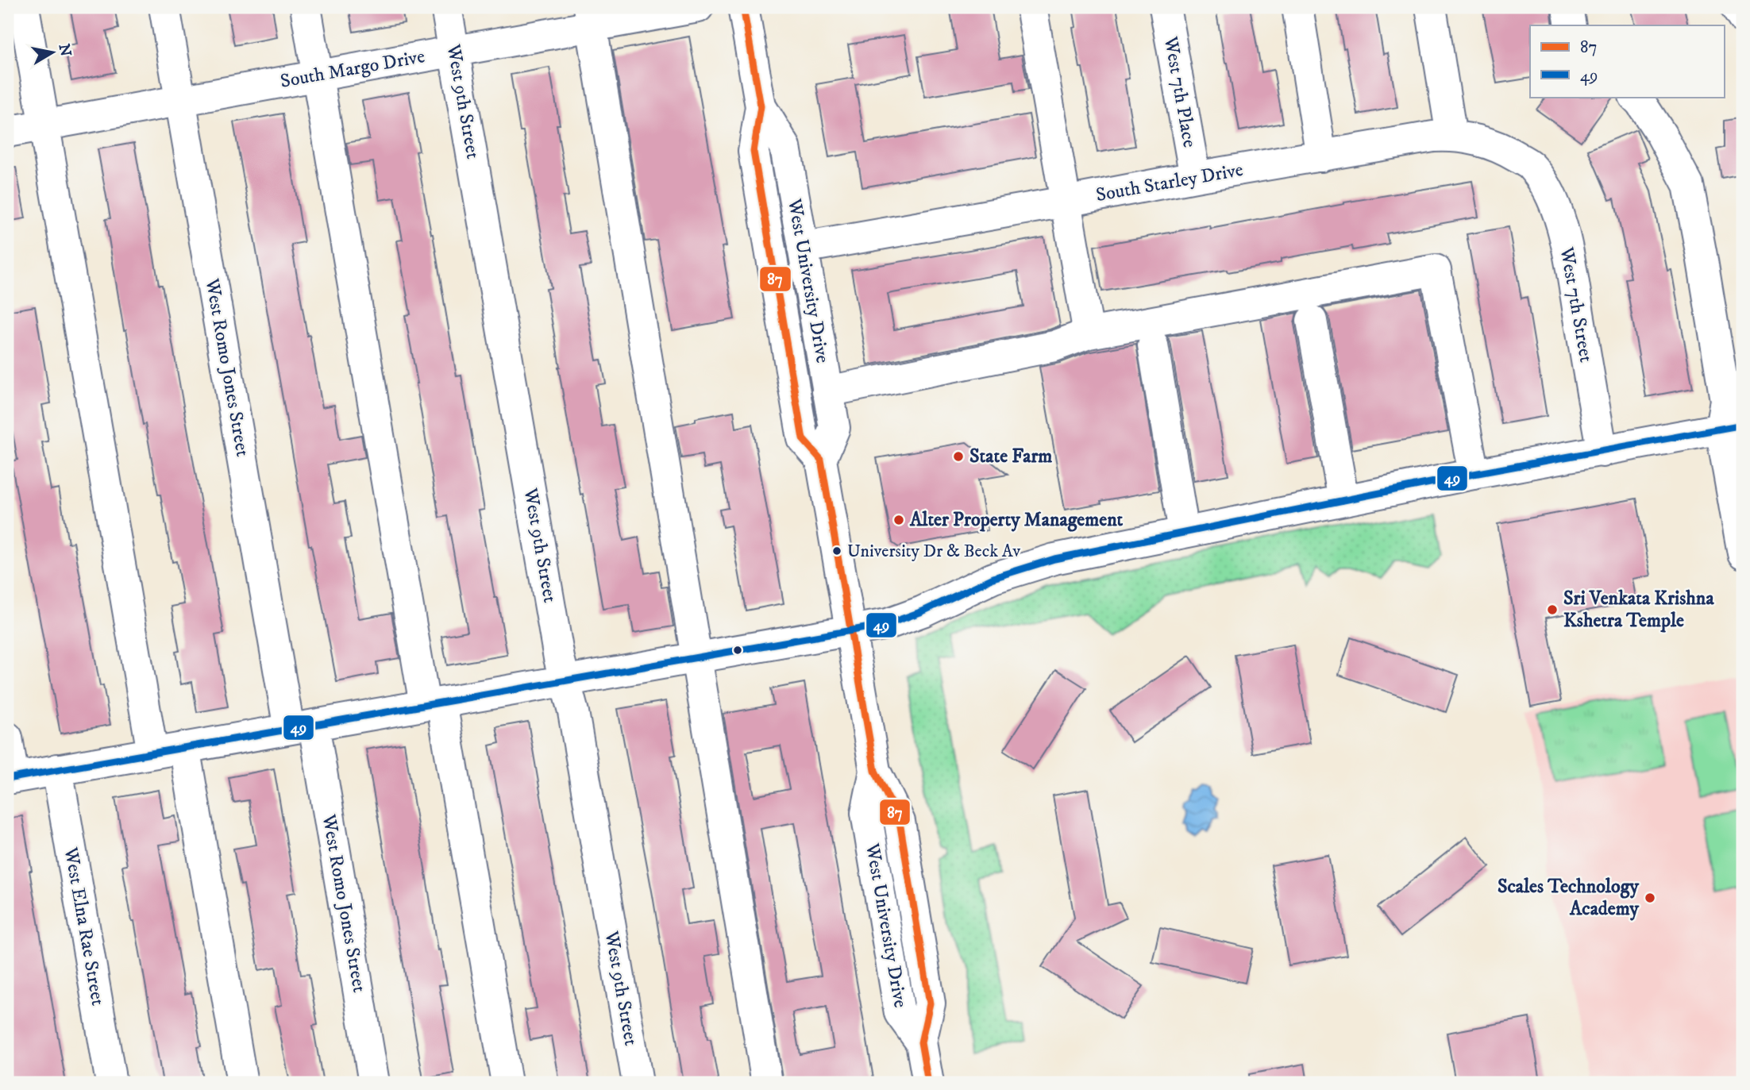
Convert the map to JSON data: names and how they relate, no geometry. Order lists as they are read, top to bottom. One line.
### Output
{"streets":{"street":["South Margo Drive","West 7th Place","West 9th Street","South Starley Drive","West University Drive","West 7th Street","West Romo Jones Street","West Elna Rae Street"]},"crossings":[["South Margo Drive","West 9th Street"],["South Margo Drive","West Romo Jones Street"],["West 7th Place","South Starley Drive"],["South Starley Drive","West University Drive"],["South Starley Drive","West 7th Street"]],"places":["State Farm","Alter Property Management","University Dr & Beck Av","Sri Venkata Krishna Kshetra Temple","Scales Technology Academy"],"lines":["transit line 87","transit line 49"],"legend":["87","49"],"north":"right"}
